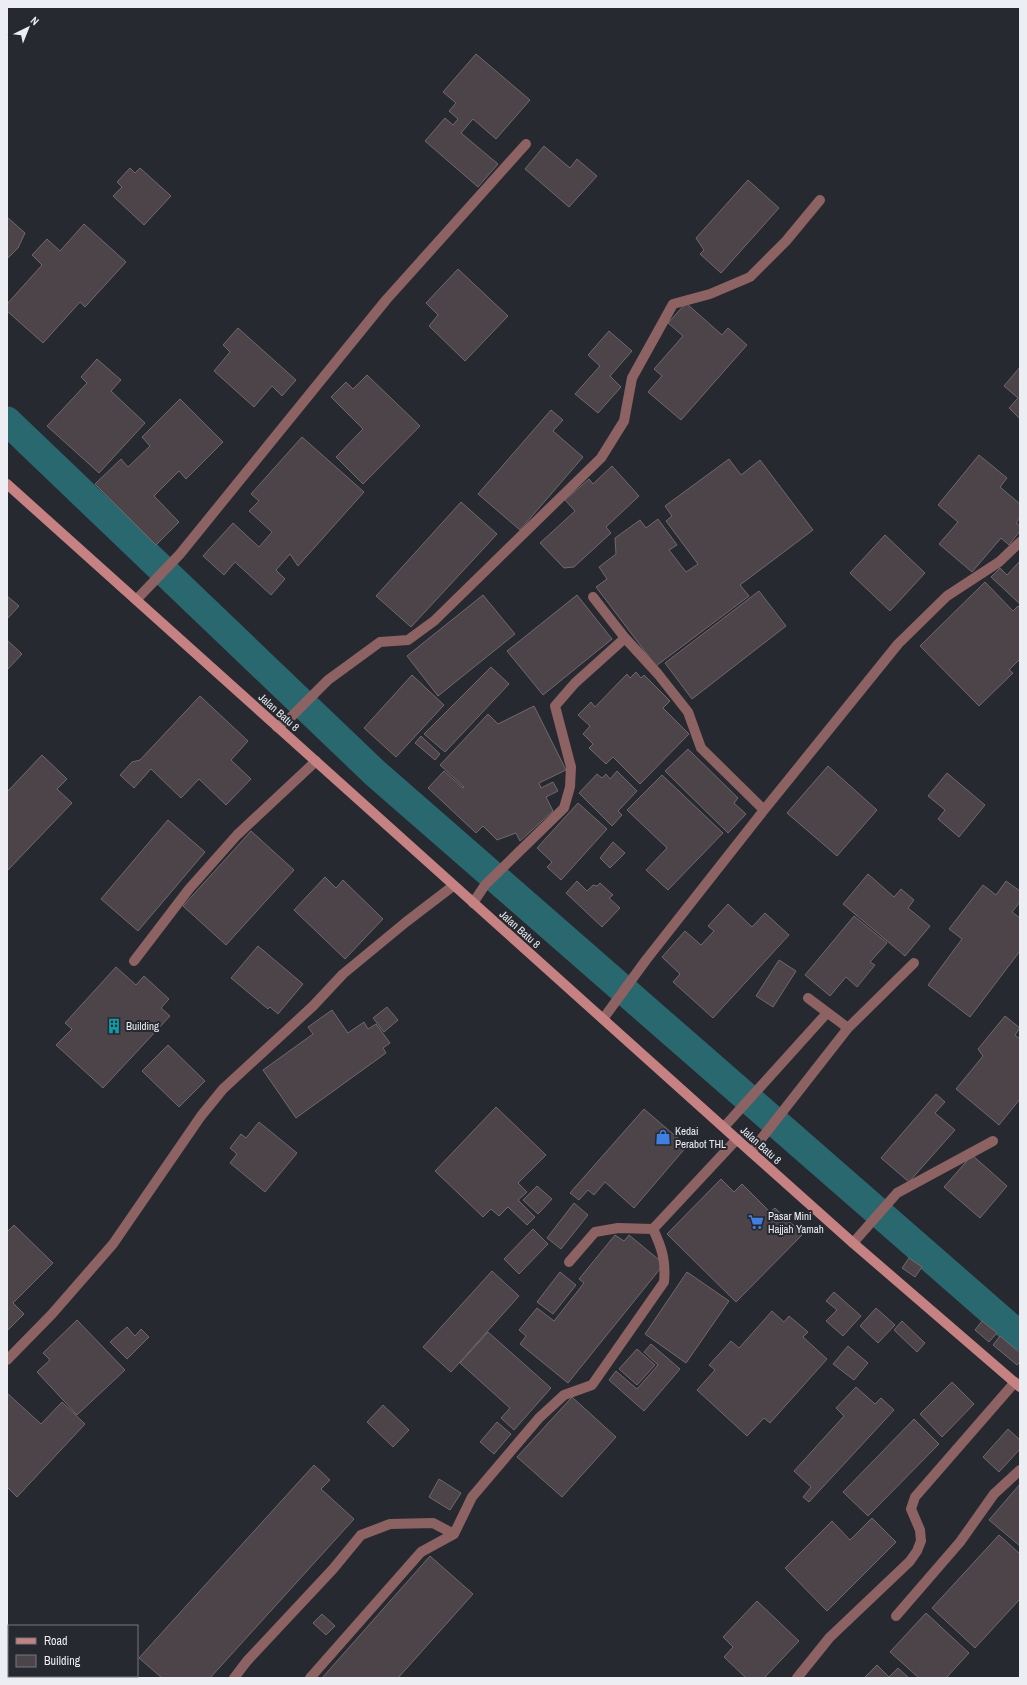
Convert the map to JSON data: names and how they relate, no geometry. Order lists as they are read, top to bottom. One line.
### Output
{"streets":{"street":["Jalan Batu 8"]},"places":{"building":["Building"],"shop":["Kedai Perabot THL"],"supermarket":["Pasar Mini Hajjah Yamah"]},"legend":["Road","Building"],"north":"top right"}
